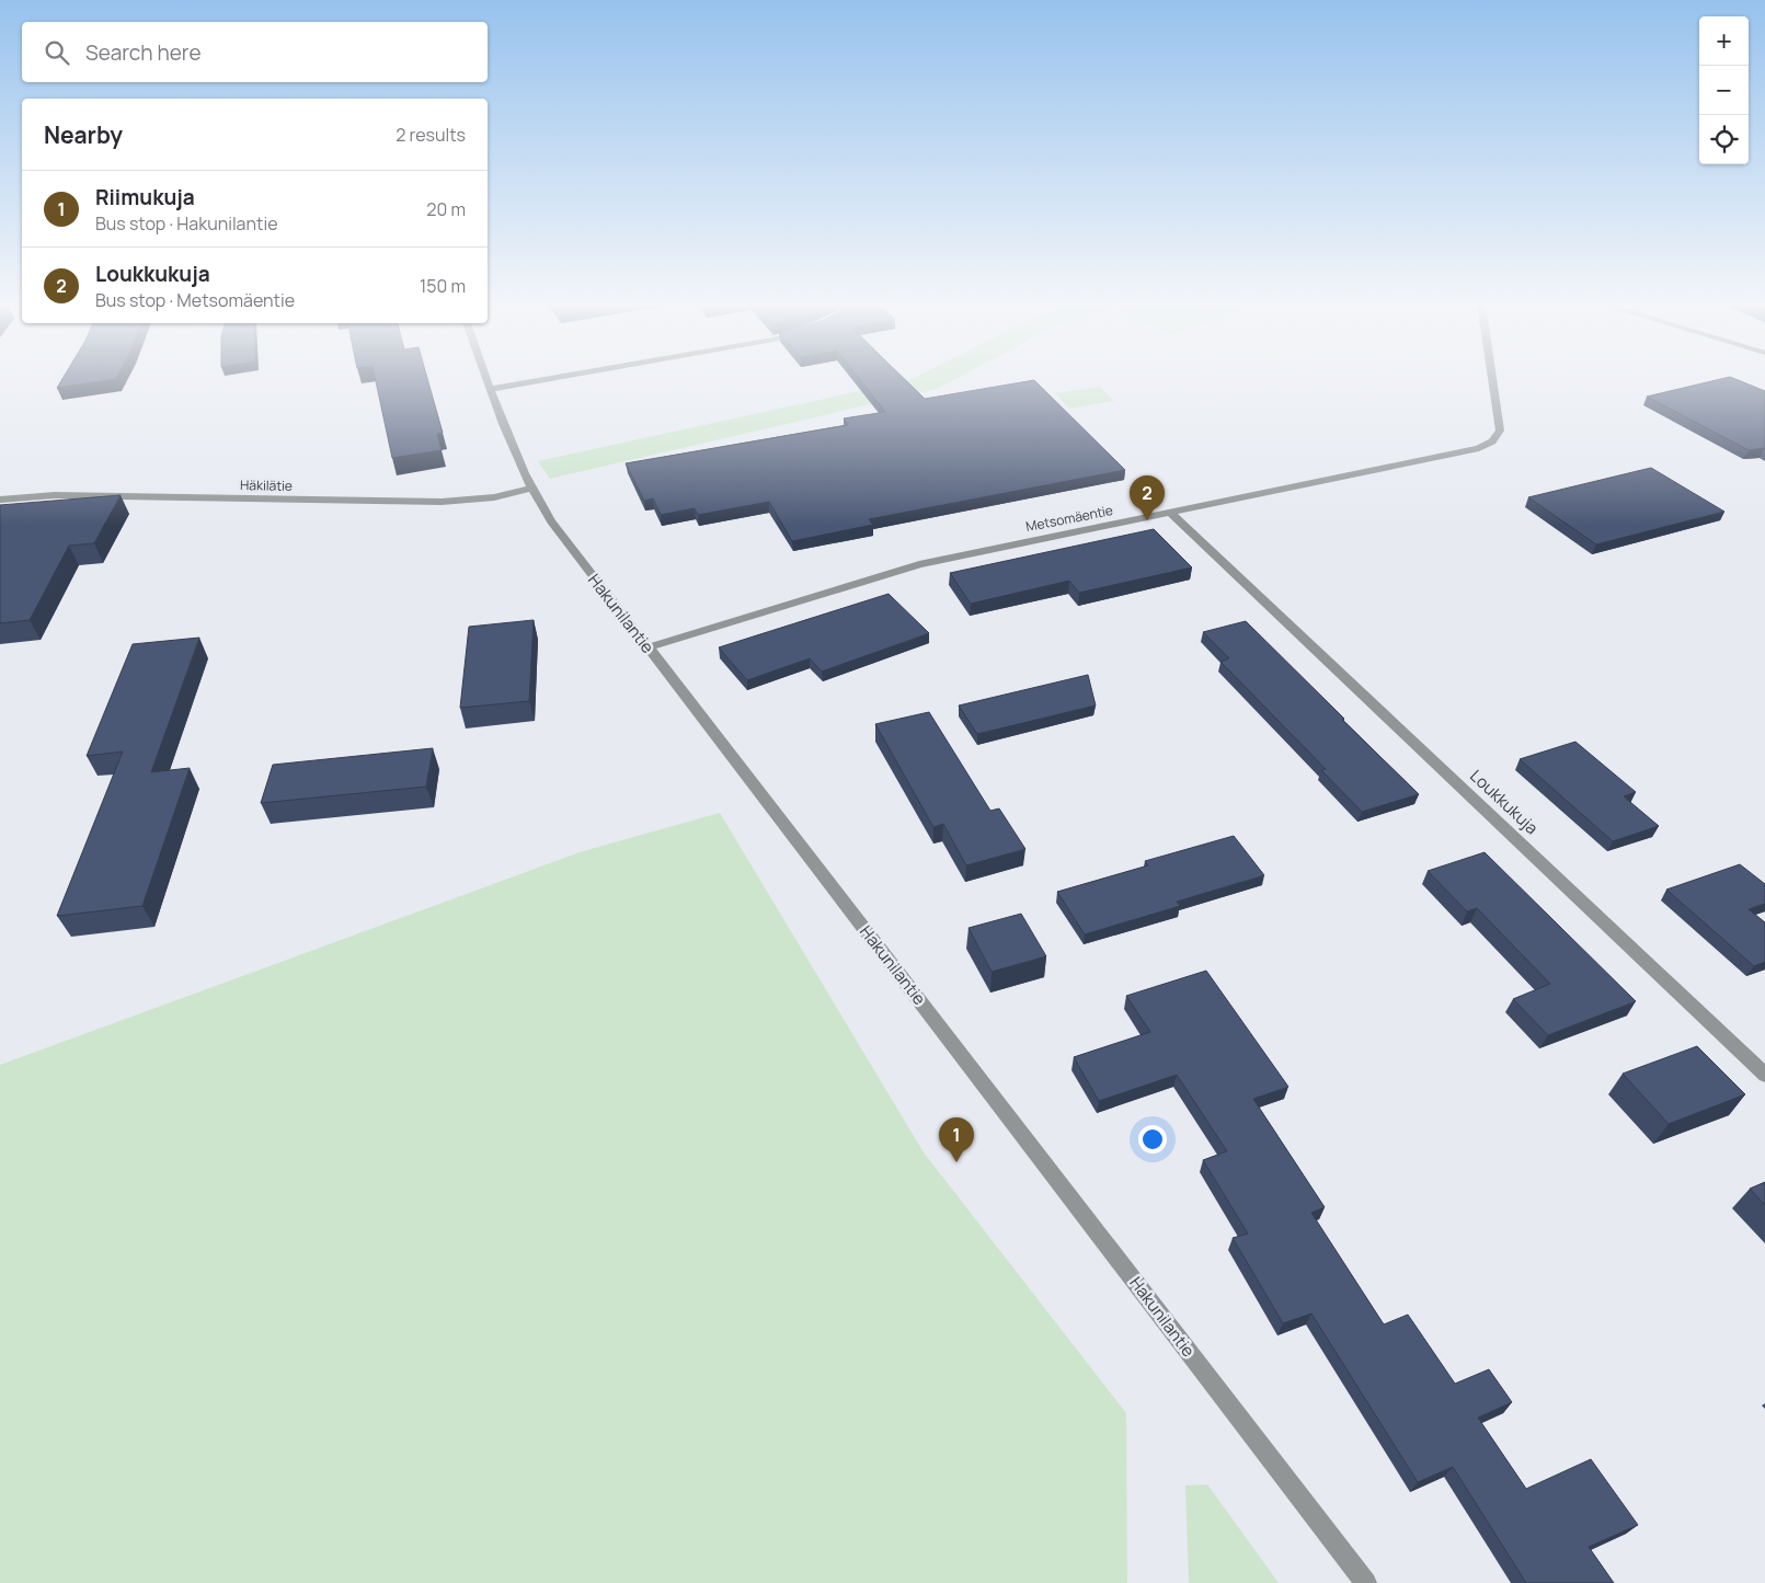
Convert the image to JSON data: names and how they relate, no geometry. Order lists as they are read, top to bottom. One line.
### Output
{"streets":{"street":["Häkilätie","Metsomäentie","Hakunilantie","Loukkukuja"]},"crossings":[["Häkilätie","Hakunilantie"],["Metsomäentie","Hakunilantie"],["Metsomäentie","Loukkukuja"]],"page":{"map_buttons":["+","−"],"search":"Search here","heading":["Nearby","2 results"],"list":[{"mark":"1","name":"Riimukuja","note":"Bus stop · Hakunilantie","value":"20 m"},{"mark":"2","name":"Loukkukuja","note":"Bus stop · Metsomäentie","value":"150 m"}],"pins":["2","1"]}}
